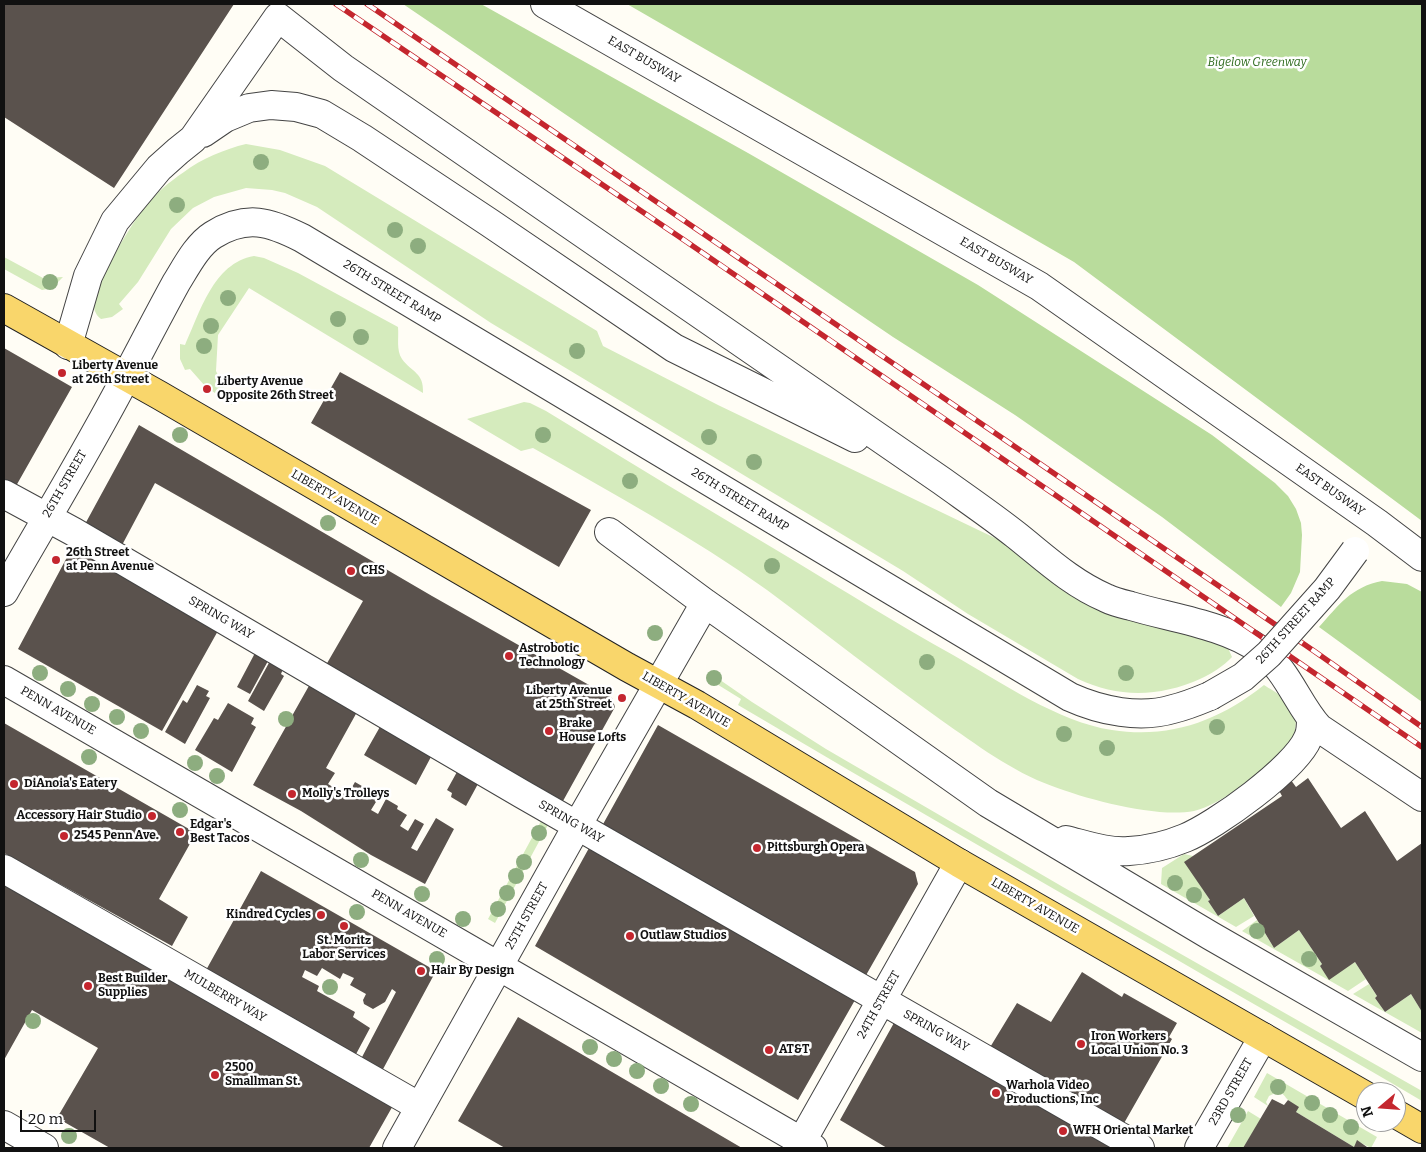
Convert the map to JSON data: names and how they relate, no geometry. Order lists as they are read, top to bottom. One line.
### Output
{"streets":{"main road":["LIBERTY AVENUE"],"street":["EAST BUSWAY","26TH STREET RAMP","26TH STREET","SPRING WAY","PENN AVENUE","25TH STREET","MULBERRY WAY","24TH STREET","23RD STREET"]},"crossings":[["EAST BUSWAY","26TH STREET RAMP"],["26TH STREET RAMP","26TH STREET"],["26TH STREET RAMP","LIBERTY AVENUE"],["26TH STREET","LIBERTY AVENUE"],["26TH STREET","SPRING WAY"],["LIBERTY AVENUE","25TH STREET"],["LIBERTY AVENUE","24TH STREET"],["LIBERTY AVENUE","23RD STREET"],["SPRING WAY","25TH STREET"],["SPRING WAY","24TH STREET"],["PENN AVENUE","25TH STREET"],["PENN AVENUE","24TH STREET"],["25TH STREET","MULBERRY WAY"]],"parks":["Bigelow Greenway"],"places":["Liberty Avenue at 26th Street","Liberty Avenue Opposite 26th Street","26th Street at Penn Avenue","CHS","Astrobotic Technology","Liberty Avenue at 25th Street","Brake House Lofts","DiAnoia's Eatery","Molly's Trolleys","Accessory Hair Studio","Edgar's Best Tacos","2545 Penn Ave.","Pittsburgh Opera","Kindred Cycles","St. Moritz Labor Services","Outlaw Studios","Hair By Design","Best Builder Supplies","Iron Workers Local Union No. 3","AT&T","2500 Smallman St.","Warhola Video Productions, Inc","WFH Oriental Market"],"scale_bar":"20 m","north":"left"}
